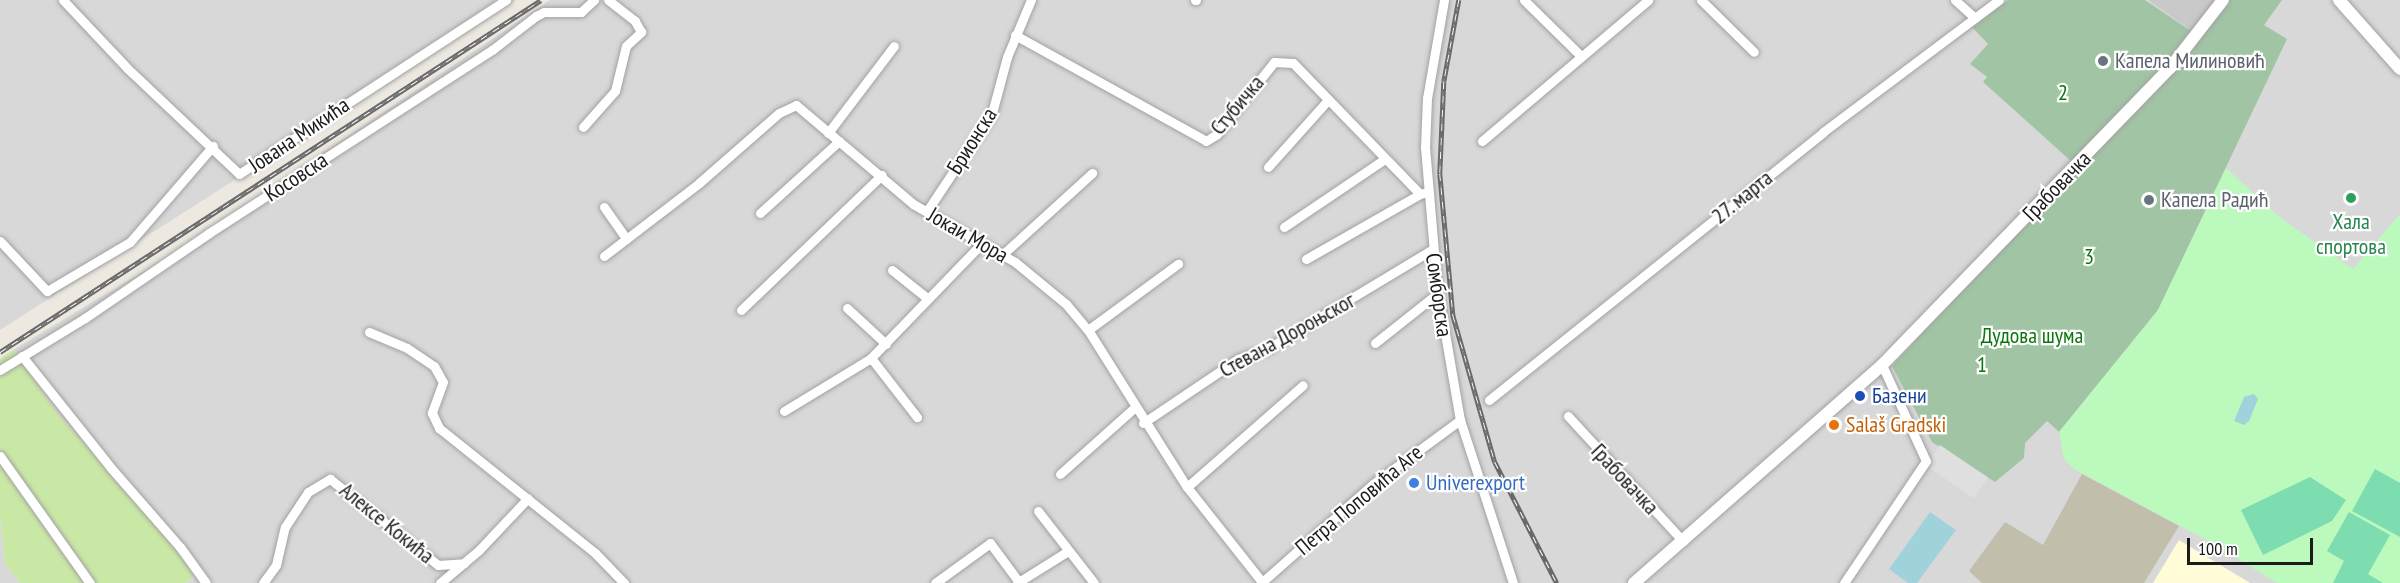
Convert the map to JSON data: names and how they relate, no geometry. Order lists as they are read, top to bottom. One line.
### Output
{"streets":{"street":["Стубичка","Јована Микића","Брионска","Косовска","Грабовачка","27. марта","Јокаи Мора","Сомборска","Стевана Дороњског","Петра Поповића Аге","Алексе Кокића"]},"crossings":[["Стубичка","Брионска"],["Стубичка","Сомборска"],["Брионска","Јокаи Мора"],["Јокаи Мора","Стевана Дороњског"],["Јокаи Мора","Петра Поповића Аге"],["Сомборска","Стевана Дороњског"],["Сомборска","Петра Поповића Аге"]],"parks":["2","3","Дудова шума","1"],"places":["Капела Милиновић","Хала спортова","Капела Радић","Базени","Salaš Gradski","Univerexport"],"scale_bar":"100 m"}
